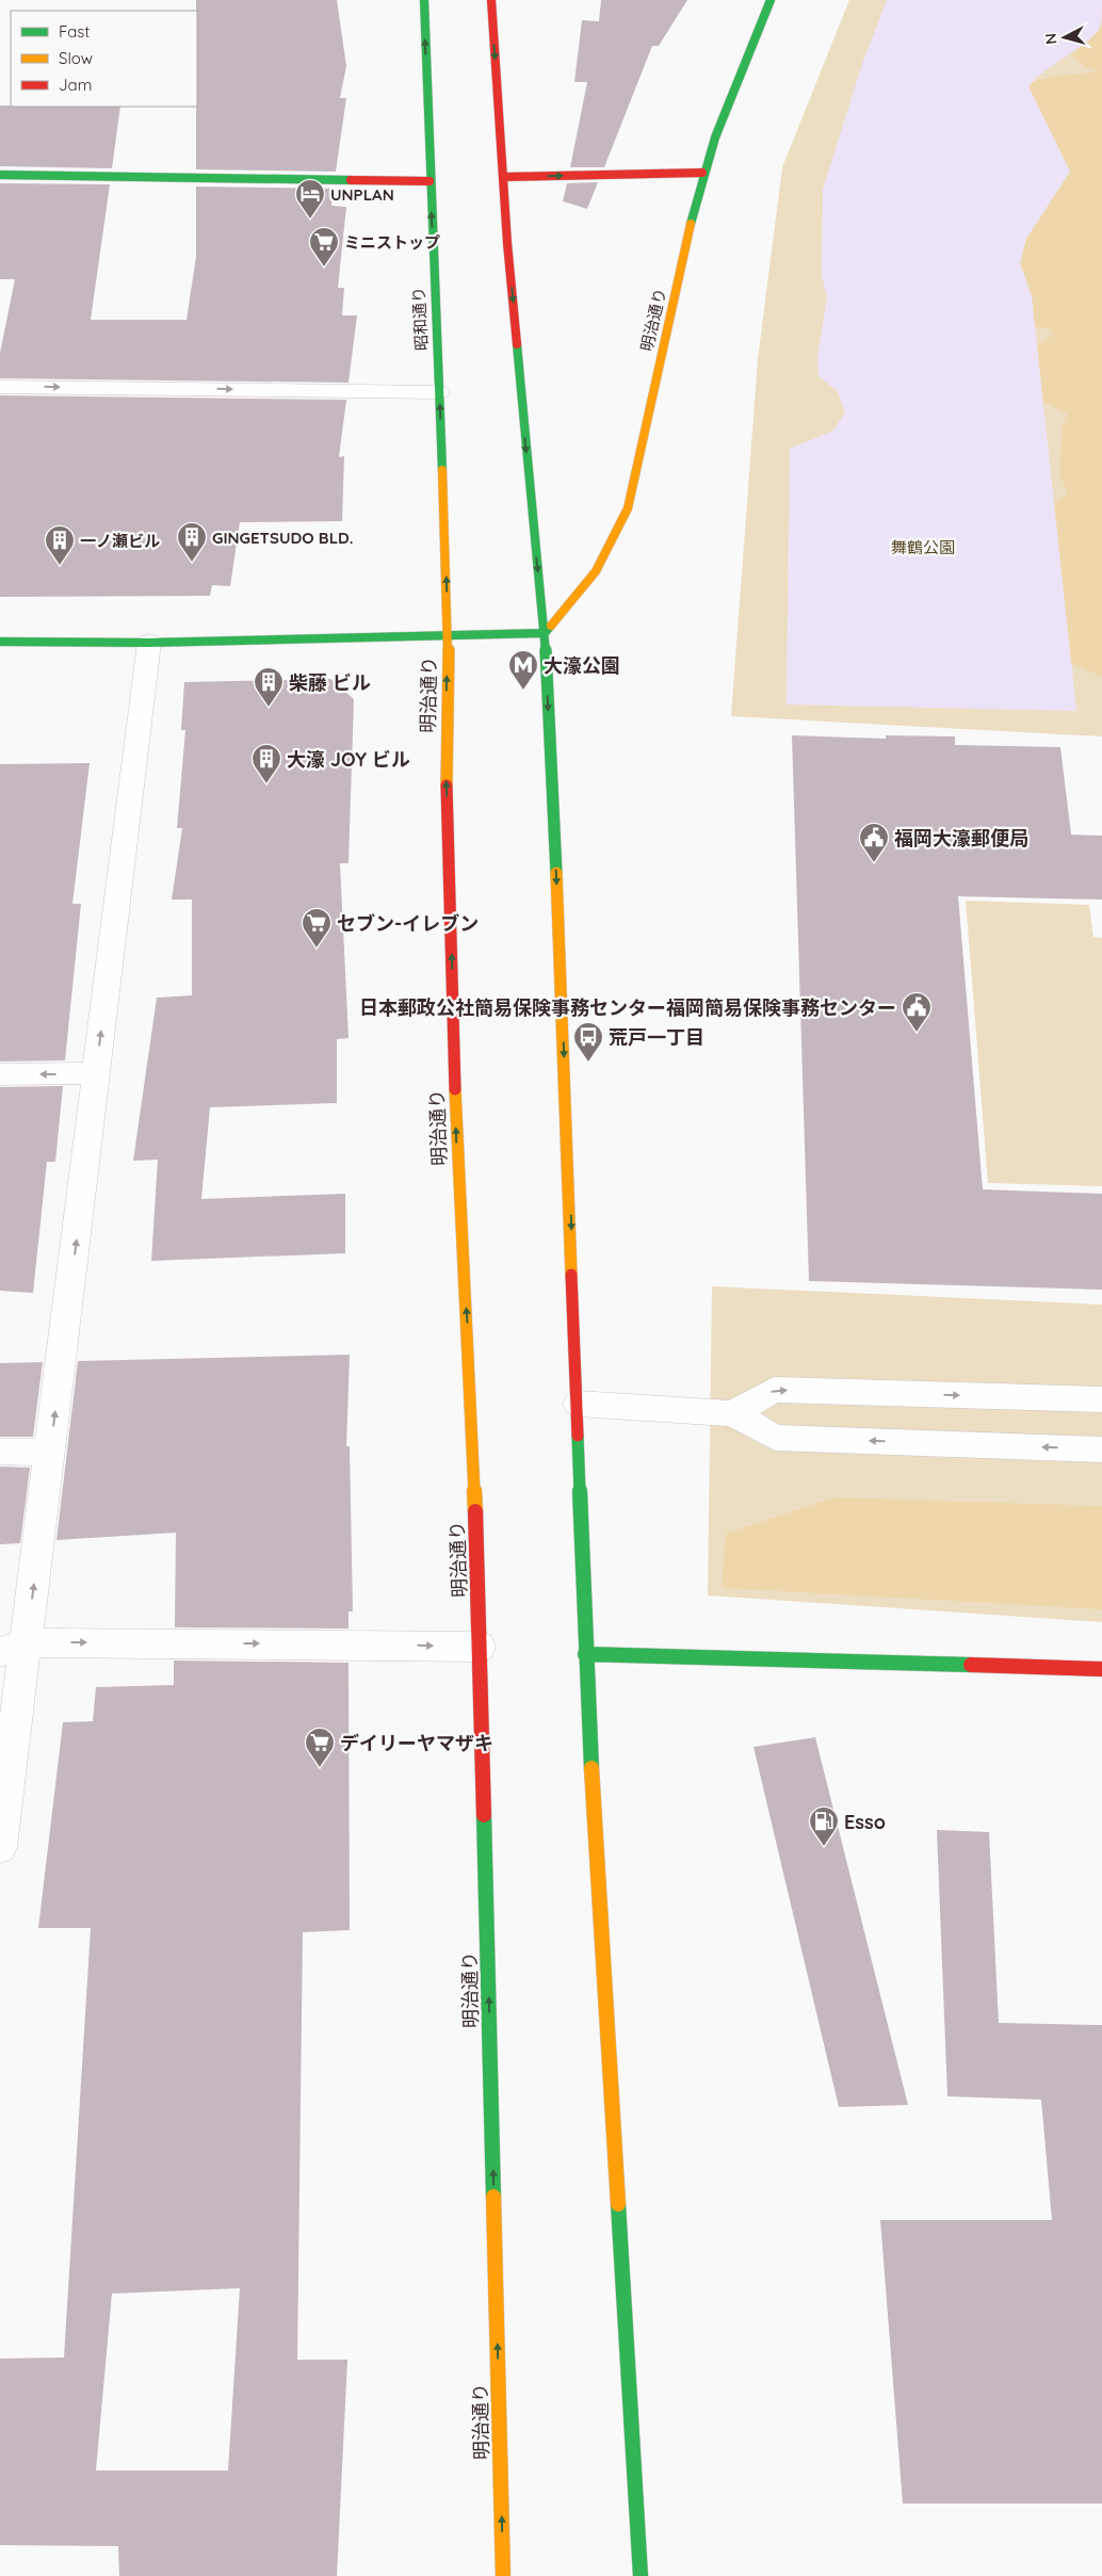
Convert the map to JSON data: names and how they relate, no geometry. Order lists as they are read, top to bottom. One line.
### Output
{"streets":{"street":["昭和通り","明治通り"]},"crossings":[["昭和通り","明治通り"]],"parks":["舞鶴公園"],"places":{"hotel":["UNPLAN"],"supermarket":["ミニストップ","セブン-イレブン","デイリーヤマザキ"],"building":["GINGETSUDO BLD.","一ノ瀬ビル","柴藤 ビル","大濠 JOY ビル"],"metro station":["大濠公園"],"public building":["福岡大濠郵便局","日本郵政公社簡易保険事務センター福岡簡易保険事務センター"],"bus stop":["荒戸一丁目"],"fuel station":["Esso"]},"legend":["Fast","Slow","Jam"],"north":"left"}
